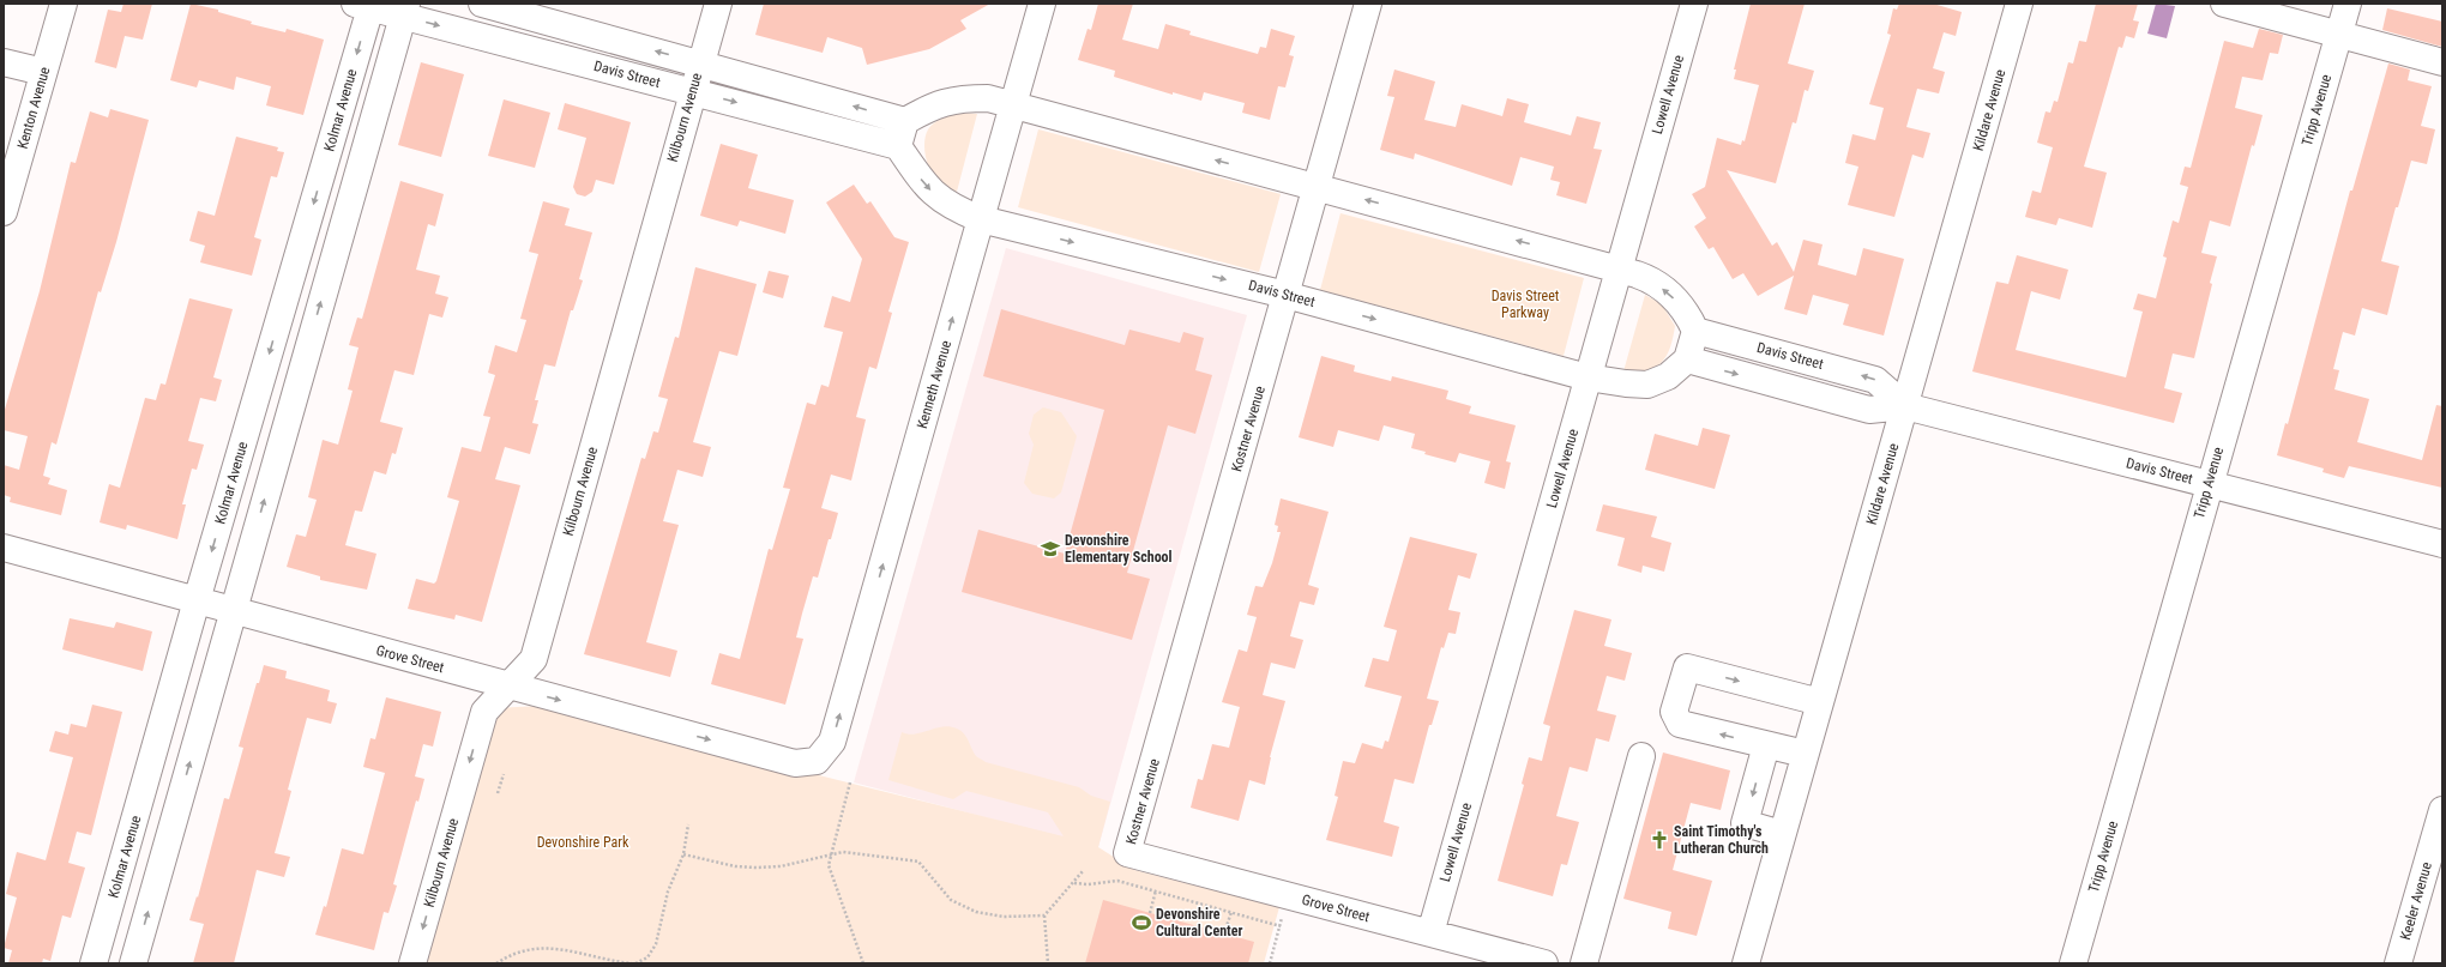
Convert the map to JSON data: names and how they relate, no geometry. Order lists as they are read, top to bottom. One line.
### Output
{"streets":{"street":["Davis Street","Lowell Avenue","Kenton Avenue","Kolmar Avenue","Kildare Avenue","Tripp Avenue","Kilbourn Avenue","Kenneth Avenue","Kostner Avenue","Grove Street","Keeler Avenue"]},"crossings":[["Davis Street","Lowell Avenue"],["Davis Street","Kolmar Avenue"],["Davis Street","Kildare Avenue"],["Davis Street","Tripp Avenue"],["Davis Street","Kilbourn Avenue"],["Davis Street","Kenneth Avenue"],["Davis Street","Kostner Avenue"],["Lowell Avenue","Grove Street"],["Kolmar Avenue","Grove Street"],["Kilbourn Avenue","Grove Street"],["Kenneth Avenue","Grove Street"],["Kostner Avenue","Grove Street"]],"one_way":["Kenneth Avenue"],"parks":["Davis Street Parkway","Devonshire Park"],"places":{"school or university":["Devonshire Elementary School"],"church":["Saint Timothy's Lutheran Church"],"sports":["Devonshire Cultural Center"]}}
